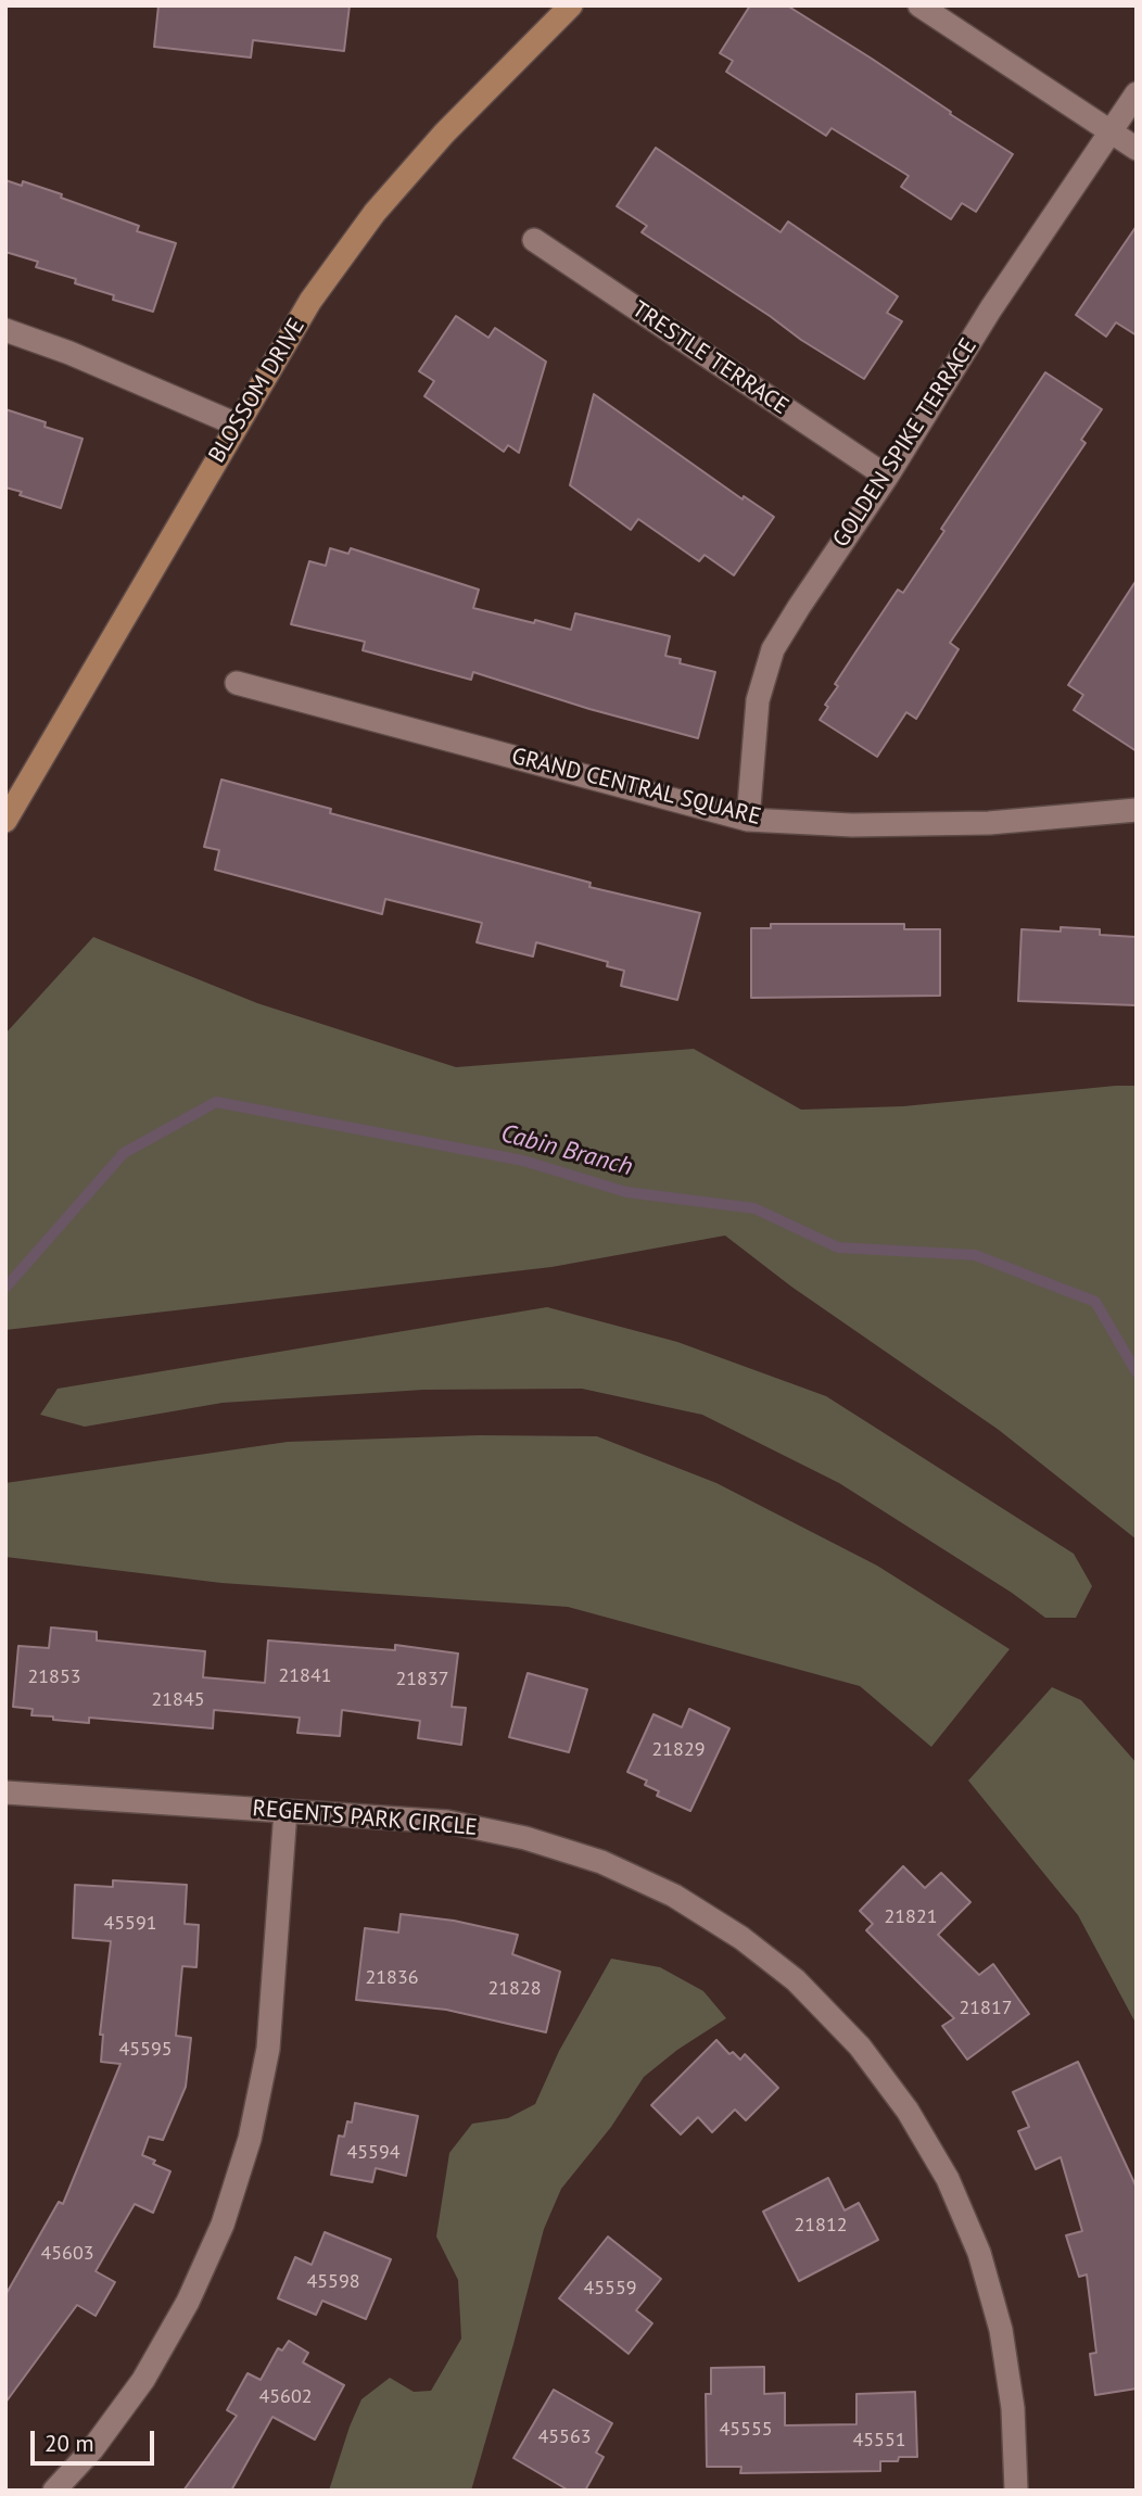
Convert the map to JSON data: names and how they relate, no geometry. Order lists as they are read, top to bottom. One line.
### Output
{"streets":{"street":["TRESTLE TERRACE","BLOSSOM DRIVE","GOLDEN SPIKE TERRACE","GRAND CENTRAL SQUARE","REGENTS PARK CIRCLE"]},"crossings":[["TRESTLE TERRACE","GOLDEN SPIKE TERRACE"],["GOLDEN SPIKE TERRACE","GRAND CENTRAL SQUARE"]],"water":["Cabin Branch"],"house_numbers":["21841","21853","21837","21845","21829","21821","45591","21836","21828","21817","45595","45594","21812","45603","45598","45559","45602","45555","45563","45551"],"scale_bar":"20 m"}
